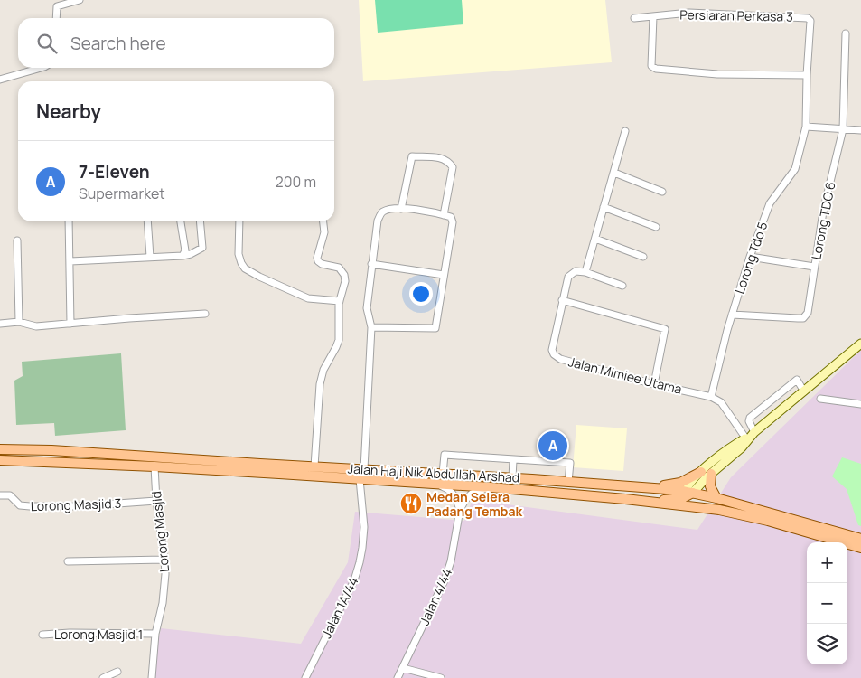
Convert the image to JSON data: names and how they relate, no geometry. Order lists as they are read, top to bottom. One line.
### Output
{"streets":{"main road":["Jalan Haji Nik Abdullah Arshad"],"street":["Persiaran Perkasa 3","Lorong TDO 6","Lorong Tdo 5","Jalan Mimiee Utama","Lorong Masjid 3","Lorong Masjid","Jalan 4/44","Jalan 1A/44","Lorong Masjid 1"]},"crossings":[["Persiaran Perkasa 3","Lorong Tdo 5"],["Lorong TDO 6","Lorong Tdo 5"],["Lorong Tdo 5","Jalan Mimiee Utama"],["Jalan Haji Nik Abdullah Arshad","Lorong Masjid"],["Jalan Haji Nik Abdullah Arshad","Jalan 1A/44"],["Lorong Masjid 3","Lorong Masjid"],["Lorong Masjid","Lorong Masjid 1"]],"places":{"restaurant":["Medan Selera Padang Tembak"]},"page":{"search":"Search here","heading":"Nearby","list":[{"mark":"A","name":"7-Eleven","note":"Supermarket","value":"200 m"}],"pins":"A","map_buttons":["+","−"]}}
